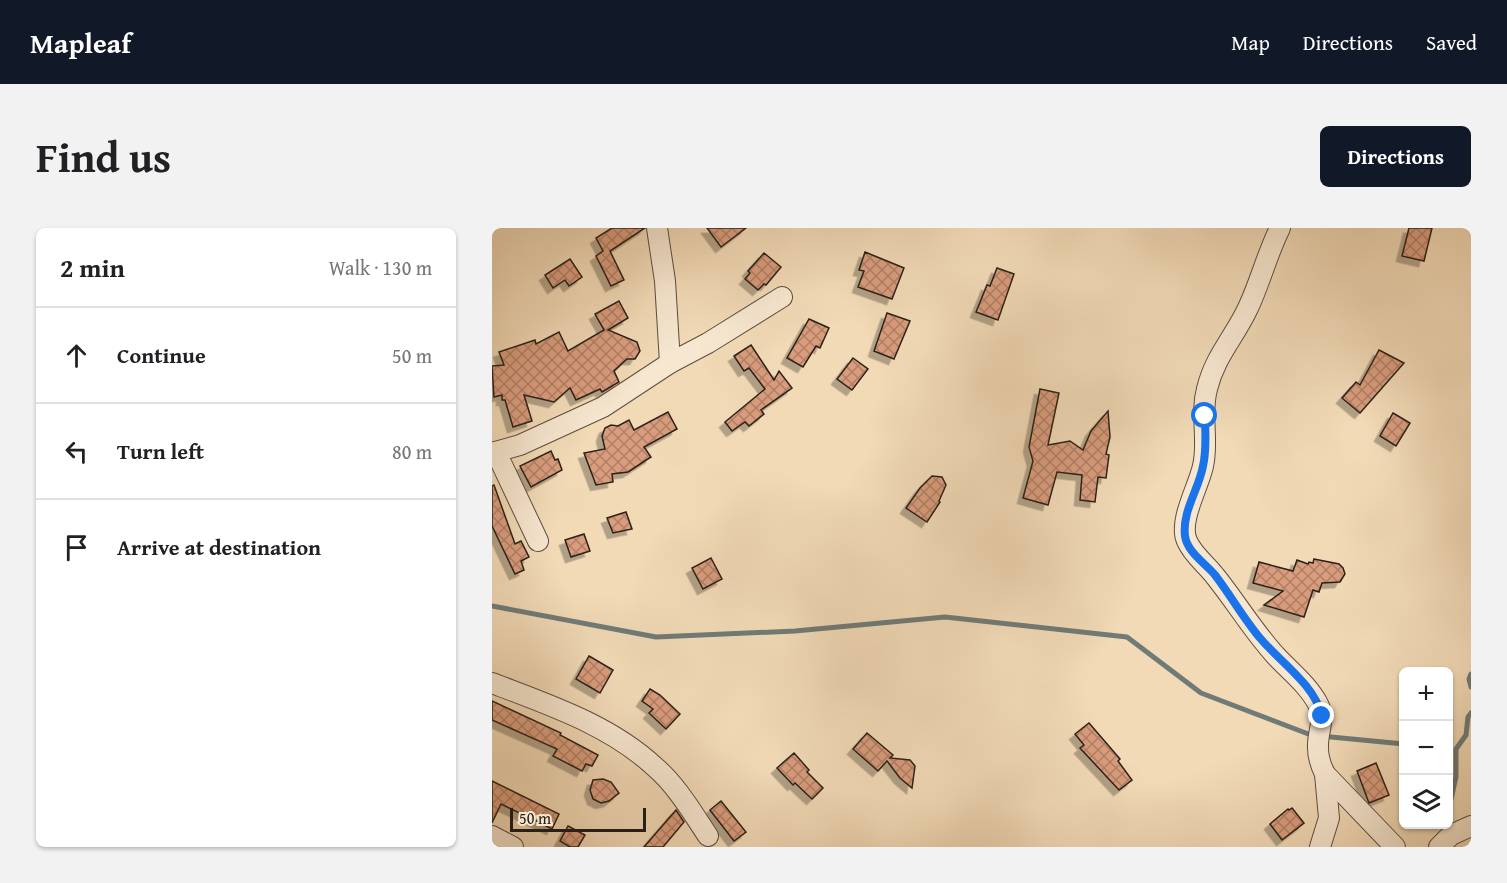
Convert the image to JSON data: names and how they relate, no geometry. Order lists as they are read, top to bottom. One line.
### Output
{"scale_bar":"50 m","page":{"header":"Mapleaf","nav":["Map","Directions","Saved"],"title":"Find us","buttons":"Directions","heading":["2 min","Walk · 130 m"],"list":[["Continue","50 m"],["Turn left","80 m"],"Arrive at destination"],"map_buttons":["+","−"],"scale":"50 m"}}
